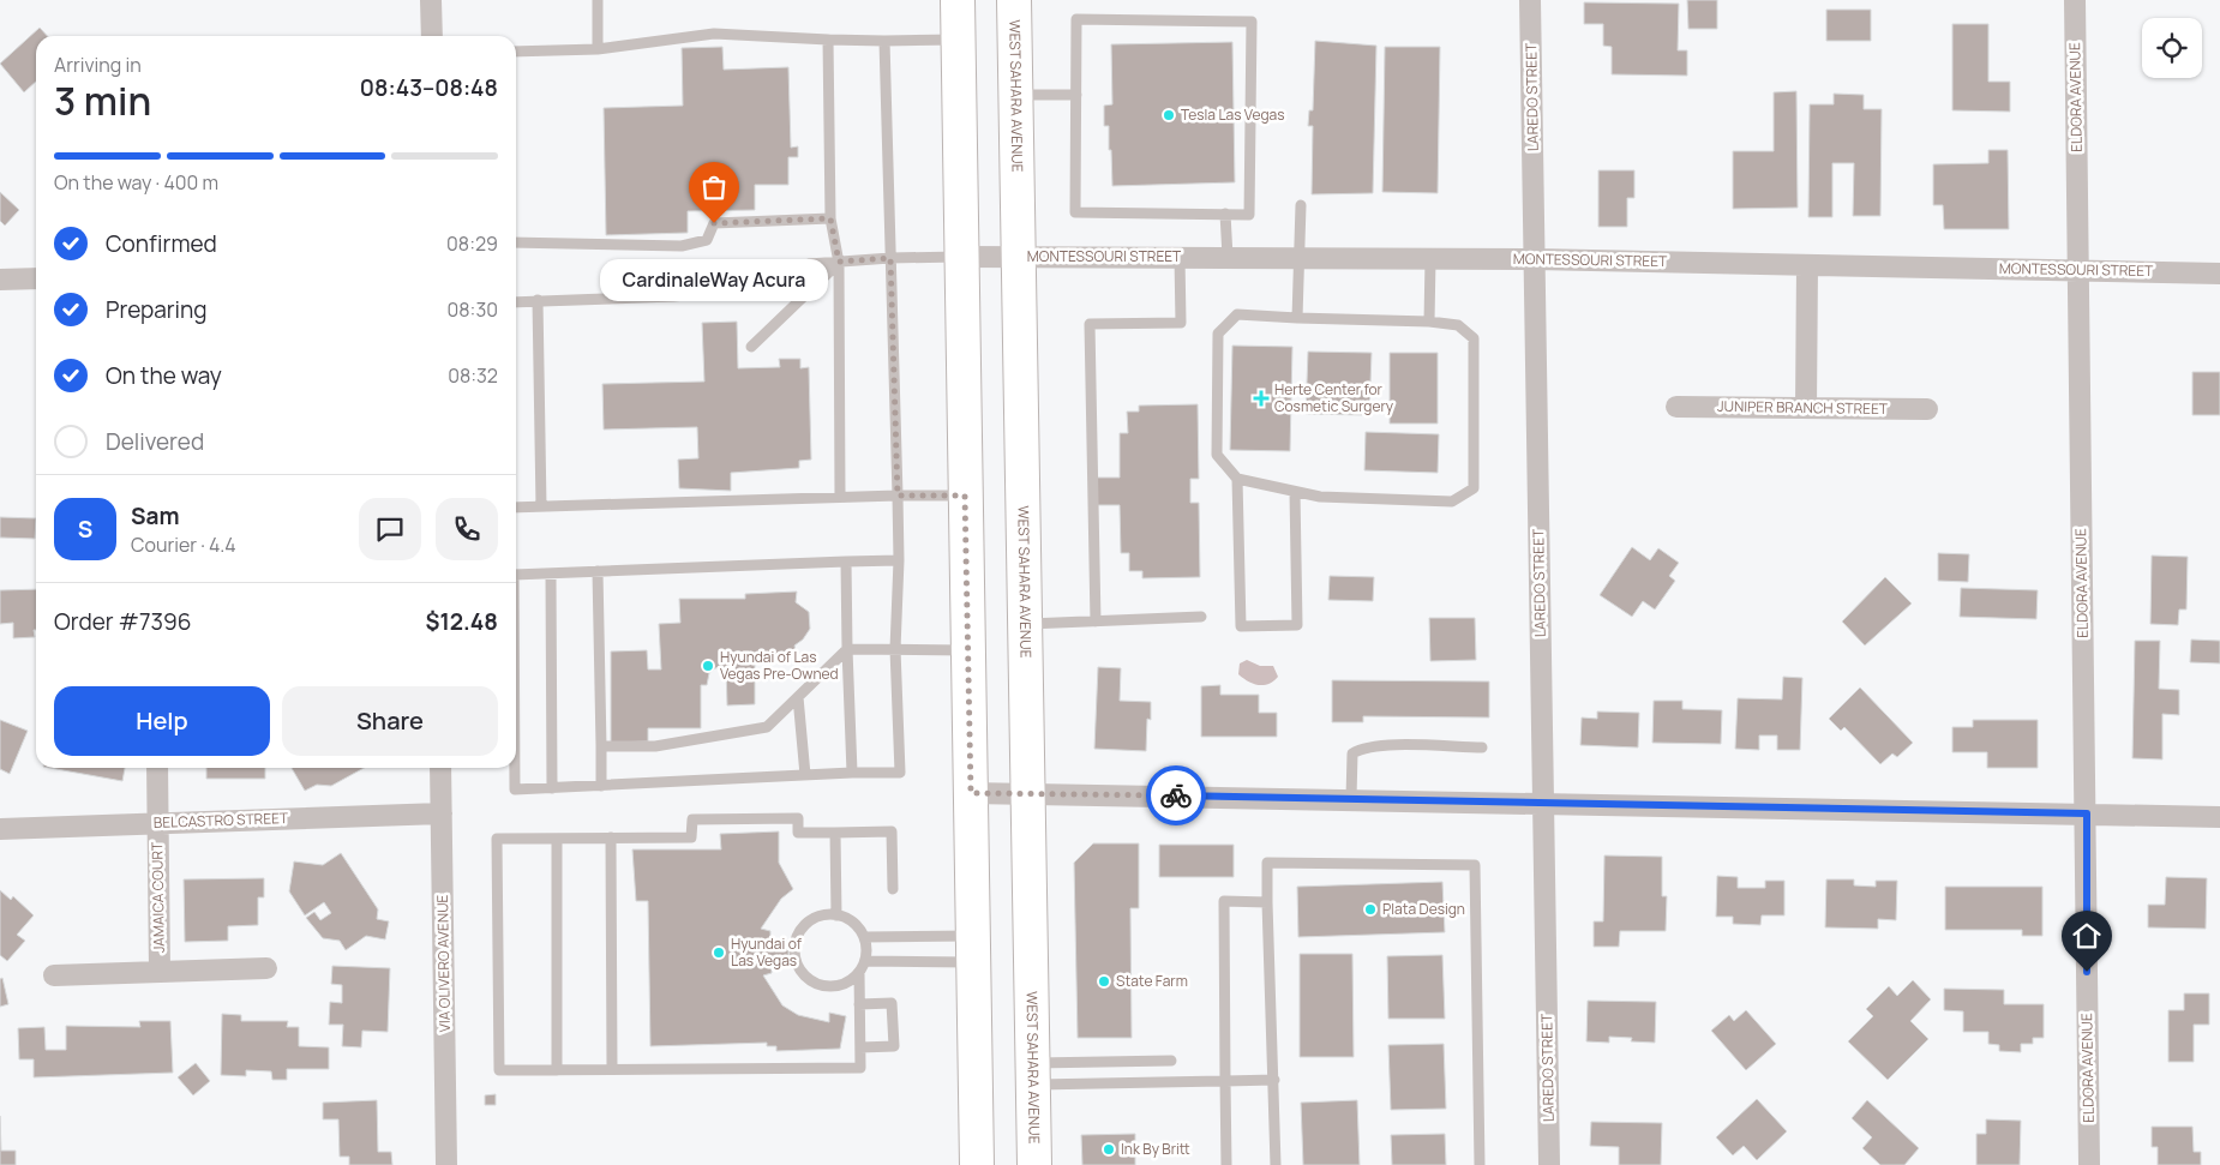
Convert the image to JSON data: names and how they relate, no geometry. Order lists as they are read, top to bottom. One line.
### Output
{"streets":{"main road":["WEST SAHARA AVENUE"],"street":["LAREDO STREET","ELDORA AVENUE","MONTESSOURI STREET","JUNIPER BRANCH STREET","BELCASTRO STREET","JAMAICA COURT","VIA OLIVERO AVENUE"]},"crossings":[["WEST SAHARA AVENUE","MONTESSOURI STREET"],["LAREDO STREET","MONTESSOURI STREET"],["ELDORA AVENUE","MONTESSOURI STREET"],["BELCASTRO STREET","JAMAICA COURT"],["BELCASTRO STREET","VIA OLIVERO AVENUE"]],"places":{"other":["Tesla Las Vegas","CardinaleWay Acura","Hyundai of Las Vegas Pre-Owned","Plata Design","Hyundai of Las Vegas","State Farm","Ink By Britt"],"health":["Herte Center for Cosmetic Surgery"]},"page":{"heading":["3 min","Arriving in","08:43–08:48"],"panel":["Sam","Courier · 4.4","Order #7396","$12.48"],"bar":"On the way · 400 m","list":[["Confirmed","08:29"],["Preparing","08:30"],["On the way","08:32"],"Delivered"],"bubble":"CardinaleWay Acura","round":"S","buttons":["Help","Share"]}}
